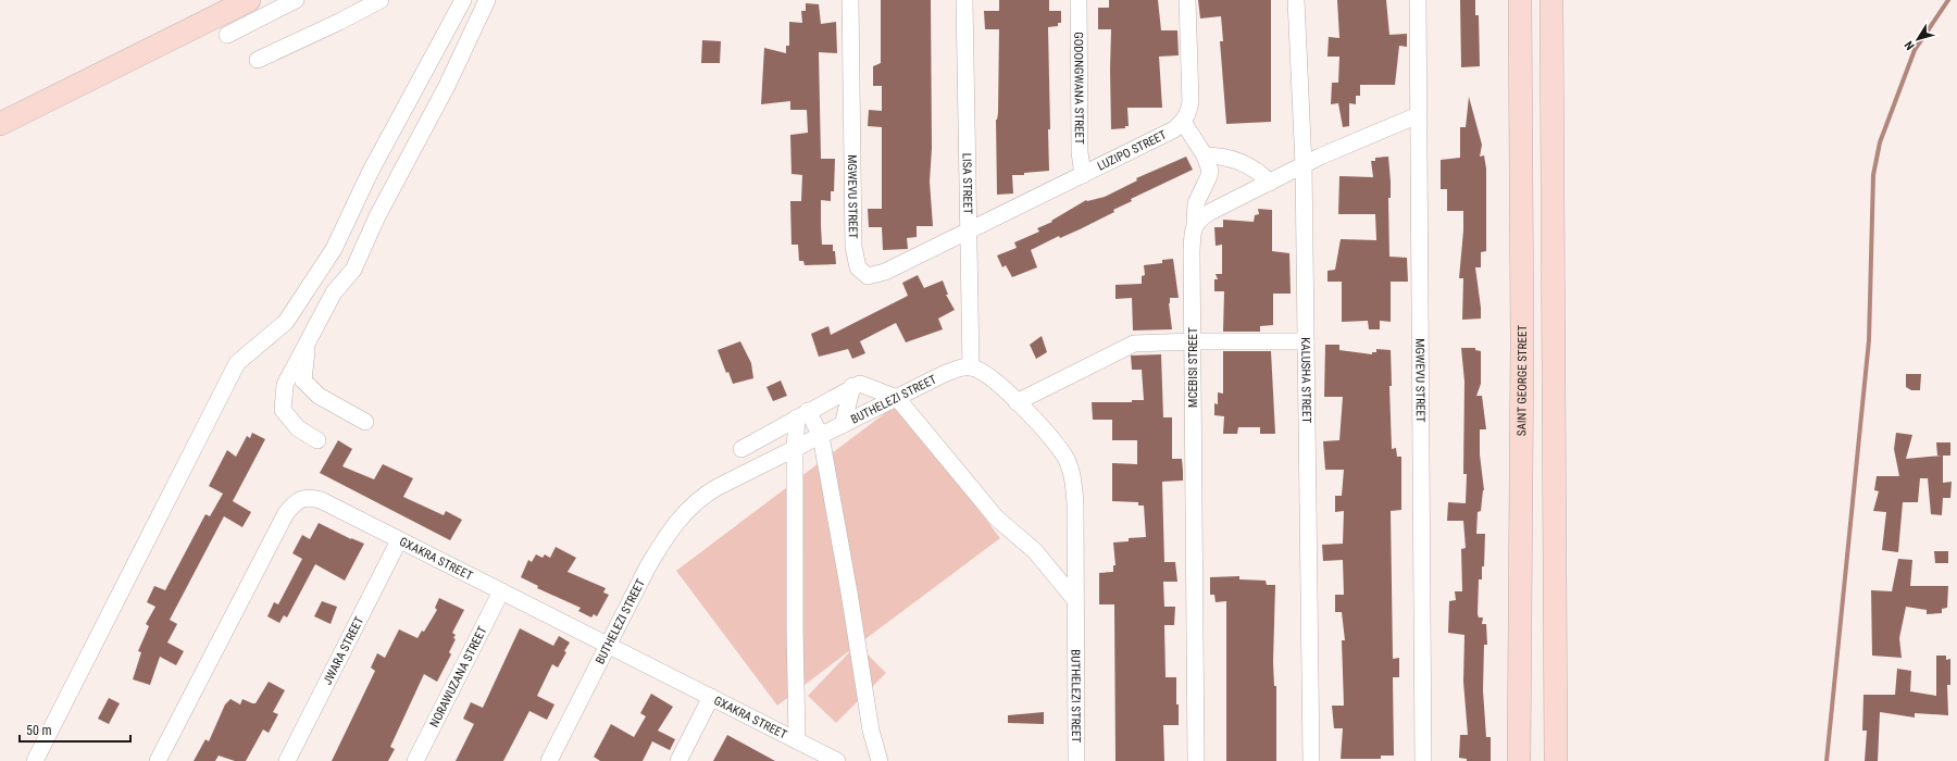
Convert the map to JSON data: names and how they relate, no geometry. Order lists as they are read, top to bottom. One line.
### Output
{"streets":{"main road":["SAINT GEORGE STREET"],"street":["GODONGWANA STREET","LUZIPO STREET","LISA STREET","MGWEVU STREET","MCEBISI STREET","KALUSHA STREET","BUTHELEZI STREET","GXAKRA STREET","JWARA STREET","NORAWUZANA STREET"]},"crossings":[["GODONGWANA STREET","LUZIPO STREET"],["LUZIPO STREET","LISA STREET"],["LUZIPO STREET","MGWEVU STREET"],["LISA STREET","MGWEVU STREET"],["LISA STREET","BUTHELEZI STREET"],["BUTHELEZI STREET","GXAKRA STREET"],["GXAKRA STREET","JWARA STREET"],["GXAKRA STREET","NORAWUZANA STREET"]],"scale_bar":"50 m","north":"bottom left"}
